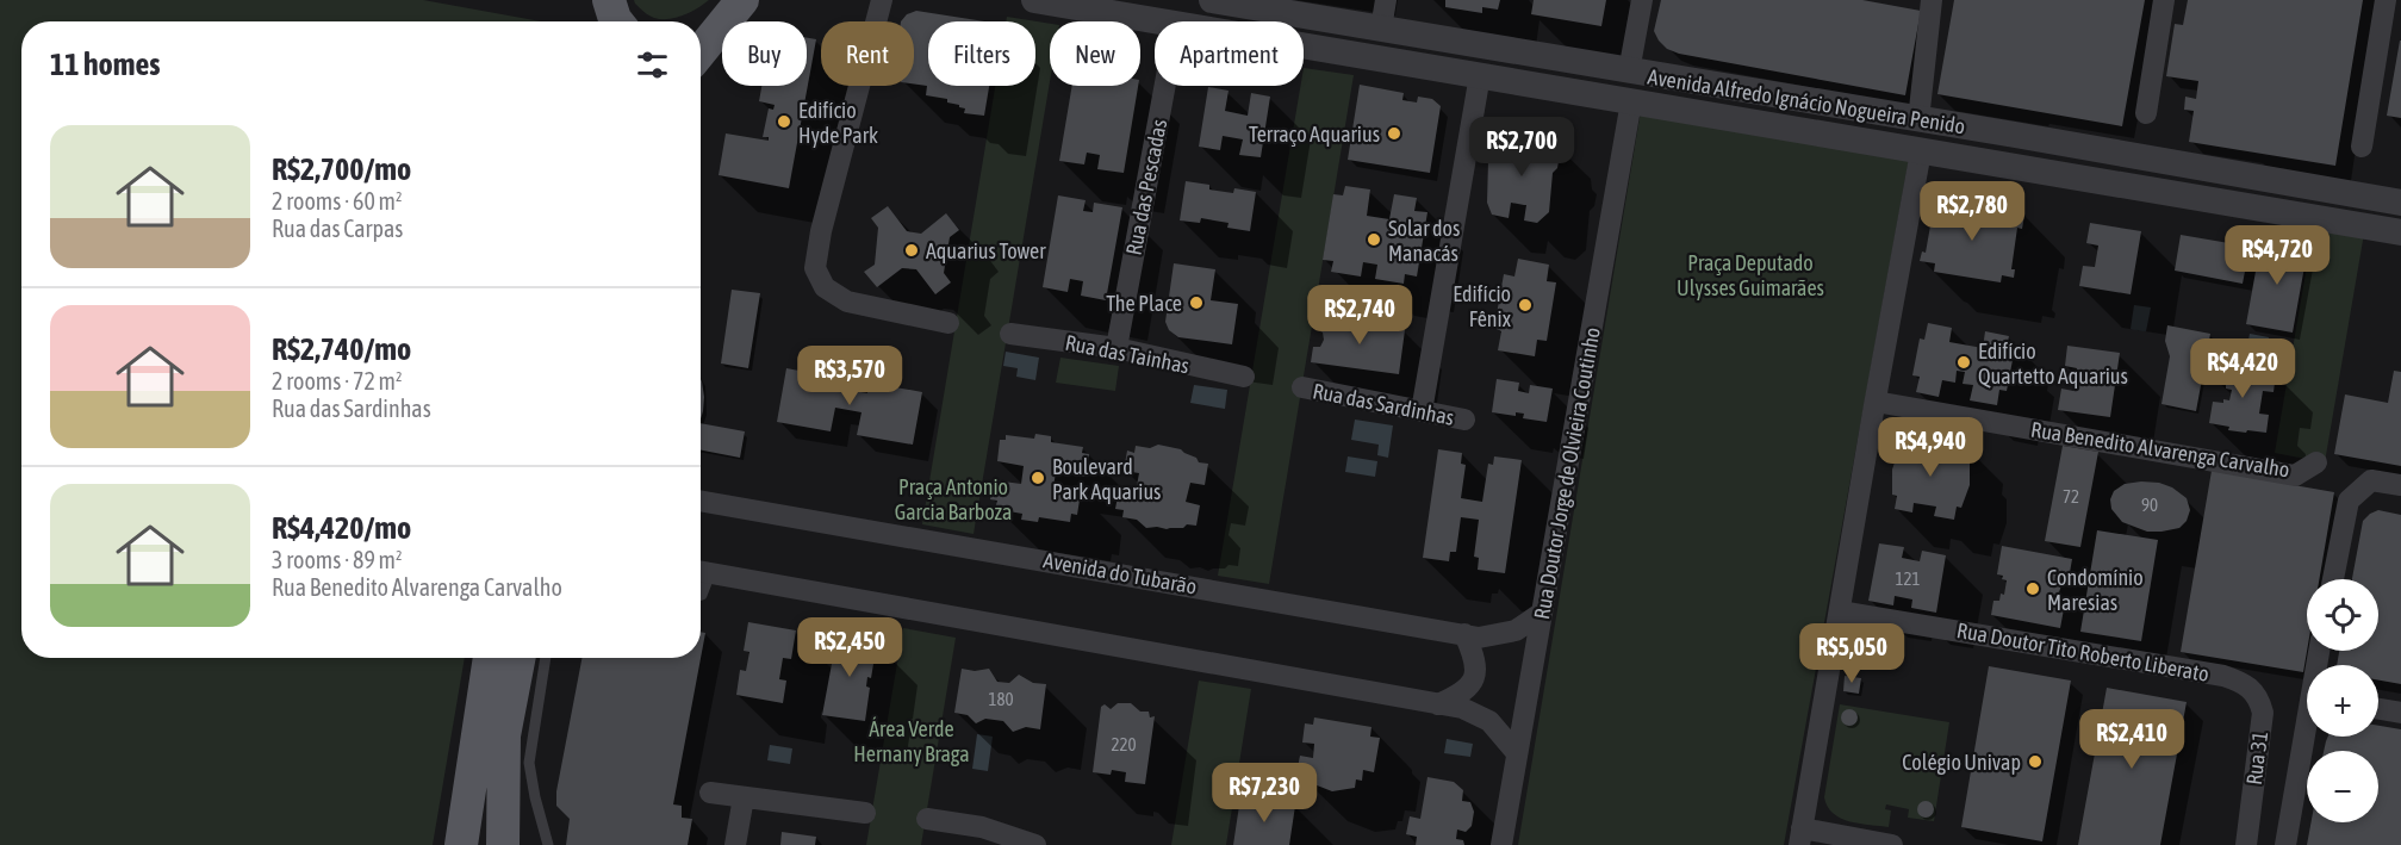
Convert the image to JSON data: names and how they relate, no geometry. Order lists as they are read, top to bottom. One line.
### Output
{"streets":{"street":["Avenida Alfredo Ignácio Nogueira Penido","Rua das Pescadas","Rua das Tainhas","Rua das Sardinhas","Rua Benedito Alvarenga Carvalho","Rua Doutor Jorge de Olvieira Coutinho","Avenida do Tubarão","Rua Doutor Tito Roberto Liberato","Rua 31"]},"crossings":[["Avenida Alfredo Ignácio Nogueira Penido","Rua Doutor Jorge de Olvieira Coutinho"],["Rua das Pescadas","Rua das Tainhas"],["Rua Doutor Jorge de Olvieira Coutinho","Avenida do Tubarão"],["Rua Doutor Tito Roberto Liberato","Rua 31"]],"parks":["Praça Deputado Ulysses Guimarães","Praça Antonio Garcia Barboza","Área Verde Hernany Braga"],"places":["Edifício Hyde Park","Terraço Aquarius","Solar dos Manacás","Aquarius Tower","The Place","Edifício Fênix","Edifício Quartetto Aquarius","Boulevard Park Aquarius","Condomínio Maresias","Colégio Univap"],"house_numbers":["72","90","121","180","220"],"page":{"chip":["Buy","Rent","Filters","New","Apartment"],"heading":"11 homes","list":[{"name":"R$2,700/mo","note":"2 rooms · 60 m² · Rua das Carpas"},{"name":"R$2,740/mo","note":"2 rooms · 72 m² · Rua das Sardinhas"},{"name":"R$4,420/mo","note":"3 rooms · 89 m² · Rua Benedito Alvarenga Carvalho"}],"price":["R$2,700","R$2,780","R$4,720","R$2,740","R$4,420","R$3,570","R$4,940","R$2,450","R$5,050","R$2,410","R$7,230"],"map_buttons":["+","−"]}}
